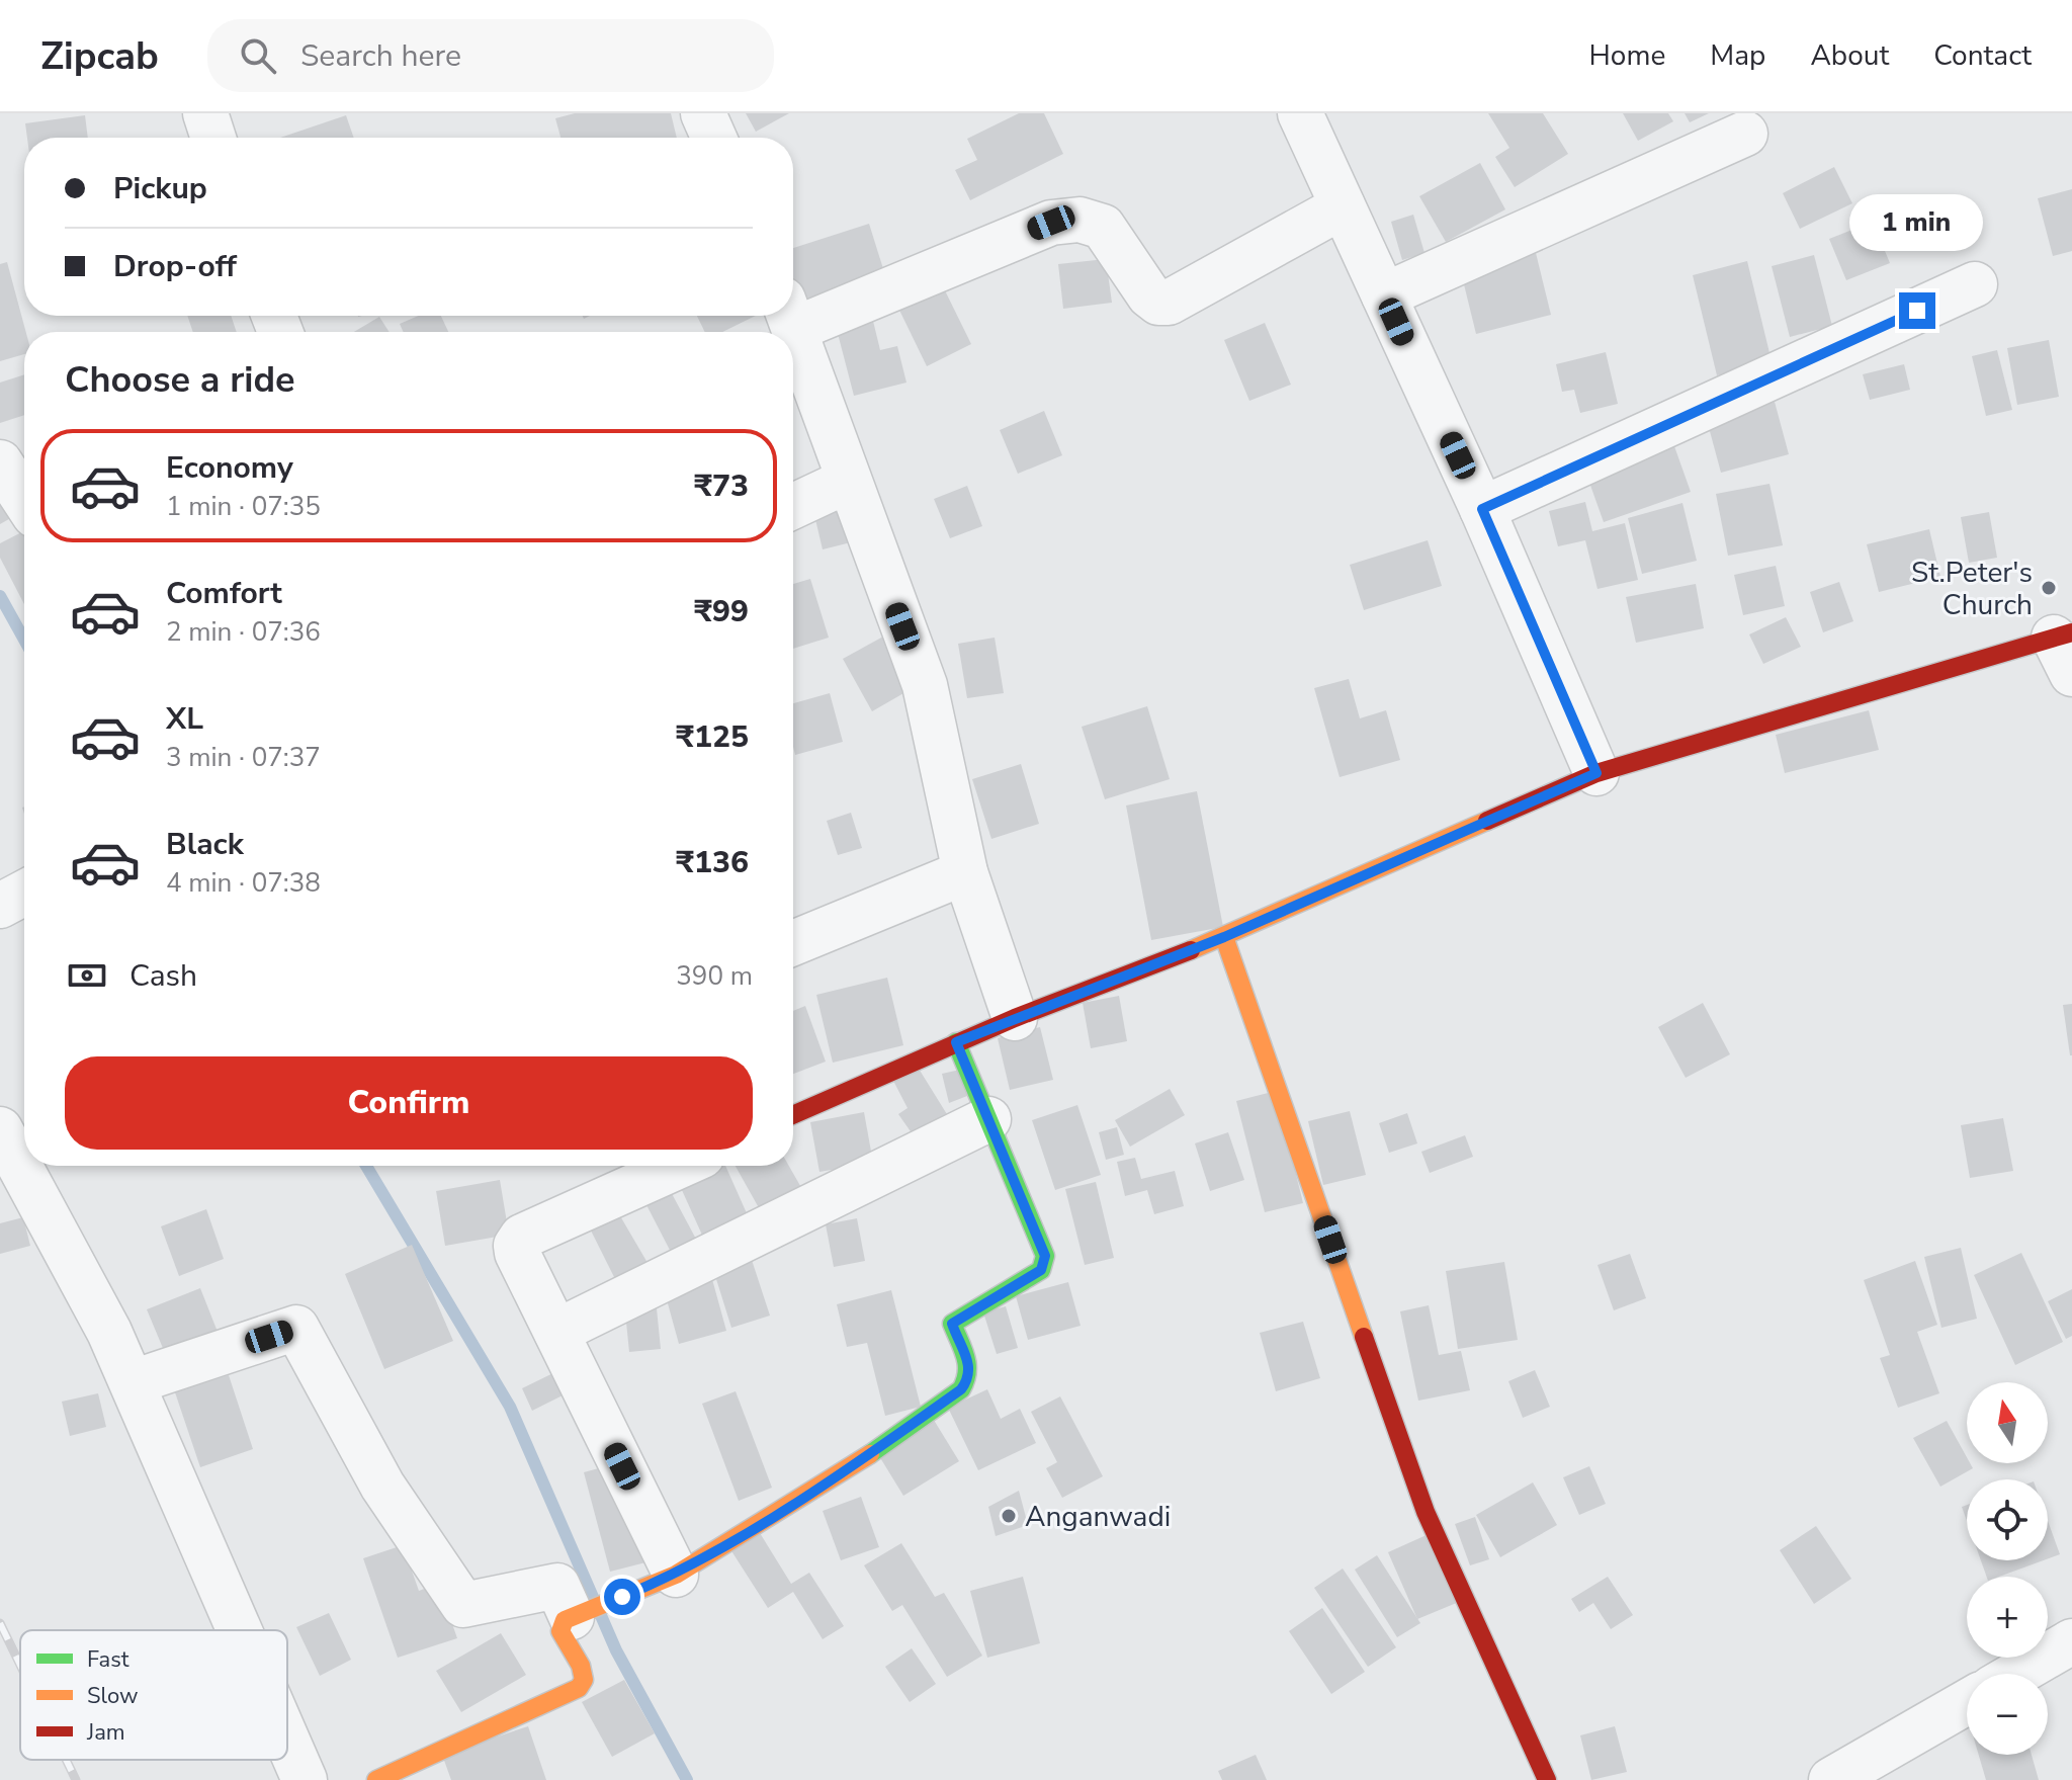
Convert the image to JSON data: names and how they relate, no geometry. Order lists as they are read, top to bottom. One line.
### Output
{"places":["St.Peter's Church","Anganwadi"],"legend":["Fast","Slow","Jam"],"north":"top","page":{"header":"Zipcab","search":"Search here","nav":["Home","Map","About","Contact"],"banner":["Pickup","Drop-off"],"bubble":"1 min","heading":"Choose a ride","list":[{"name":"Economy","note":"1 min · 07:35","value":"₹73"},{"name":"Comfort","note":"2 min · 07:36","value":"₹99"},{"name":"XL","note":"3 min · 07:37","value":"₹125"},{"name":"Black","note":"4 min · 07:38","value":"₹136"}],"pay":["Cash","390 m"],"buttons":"Confirm","map_buttons":["+","−"]}}
